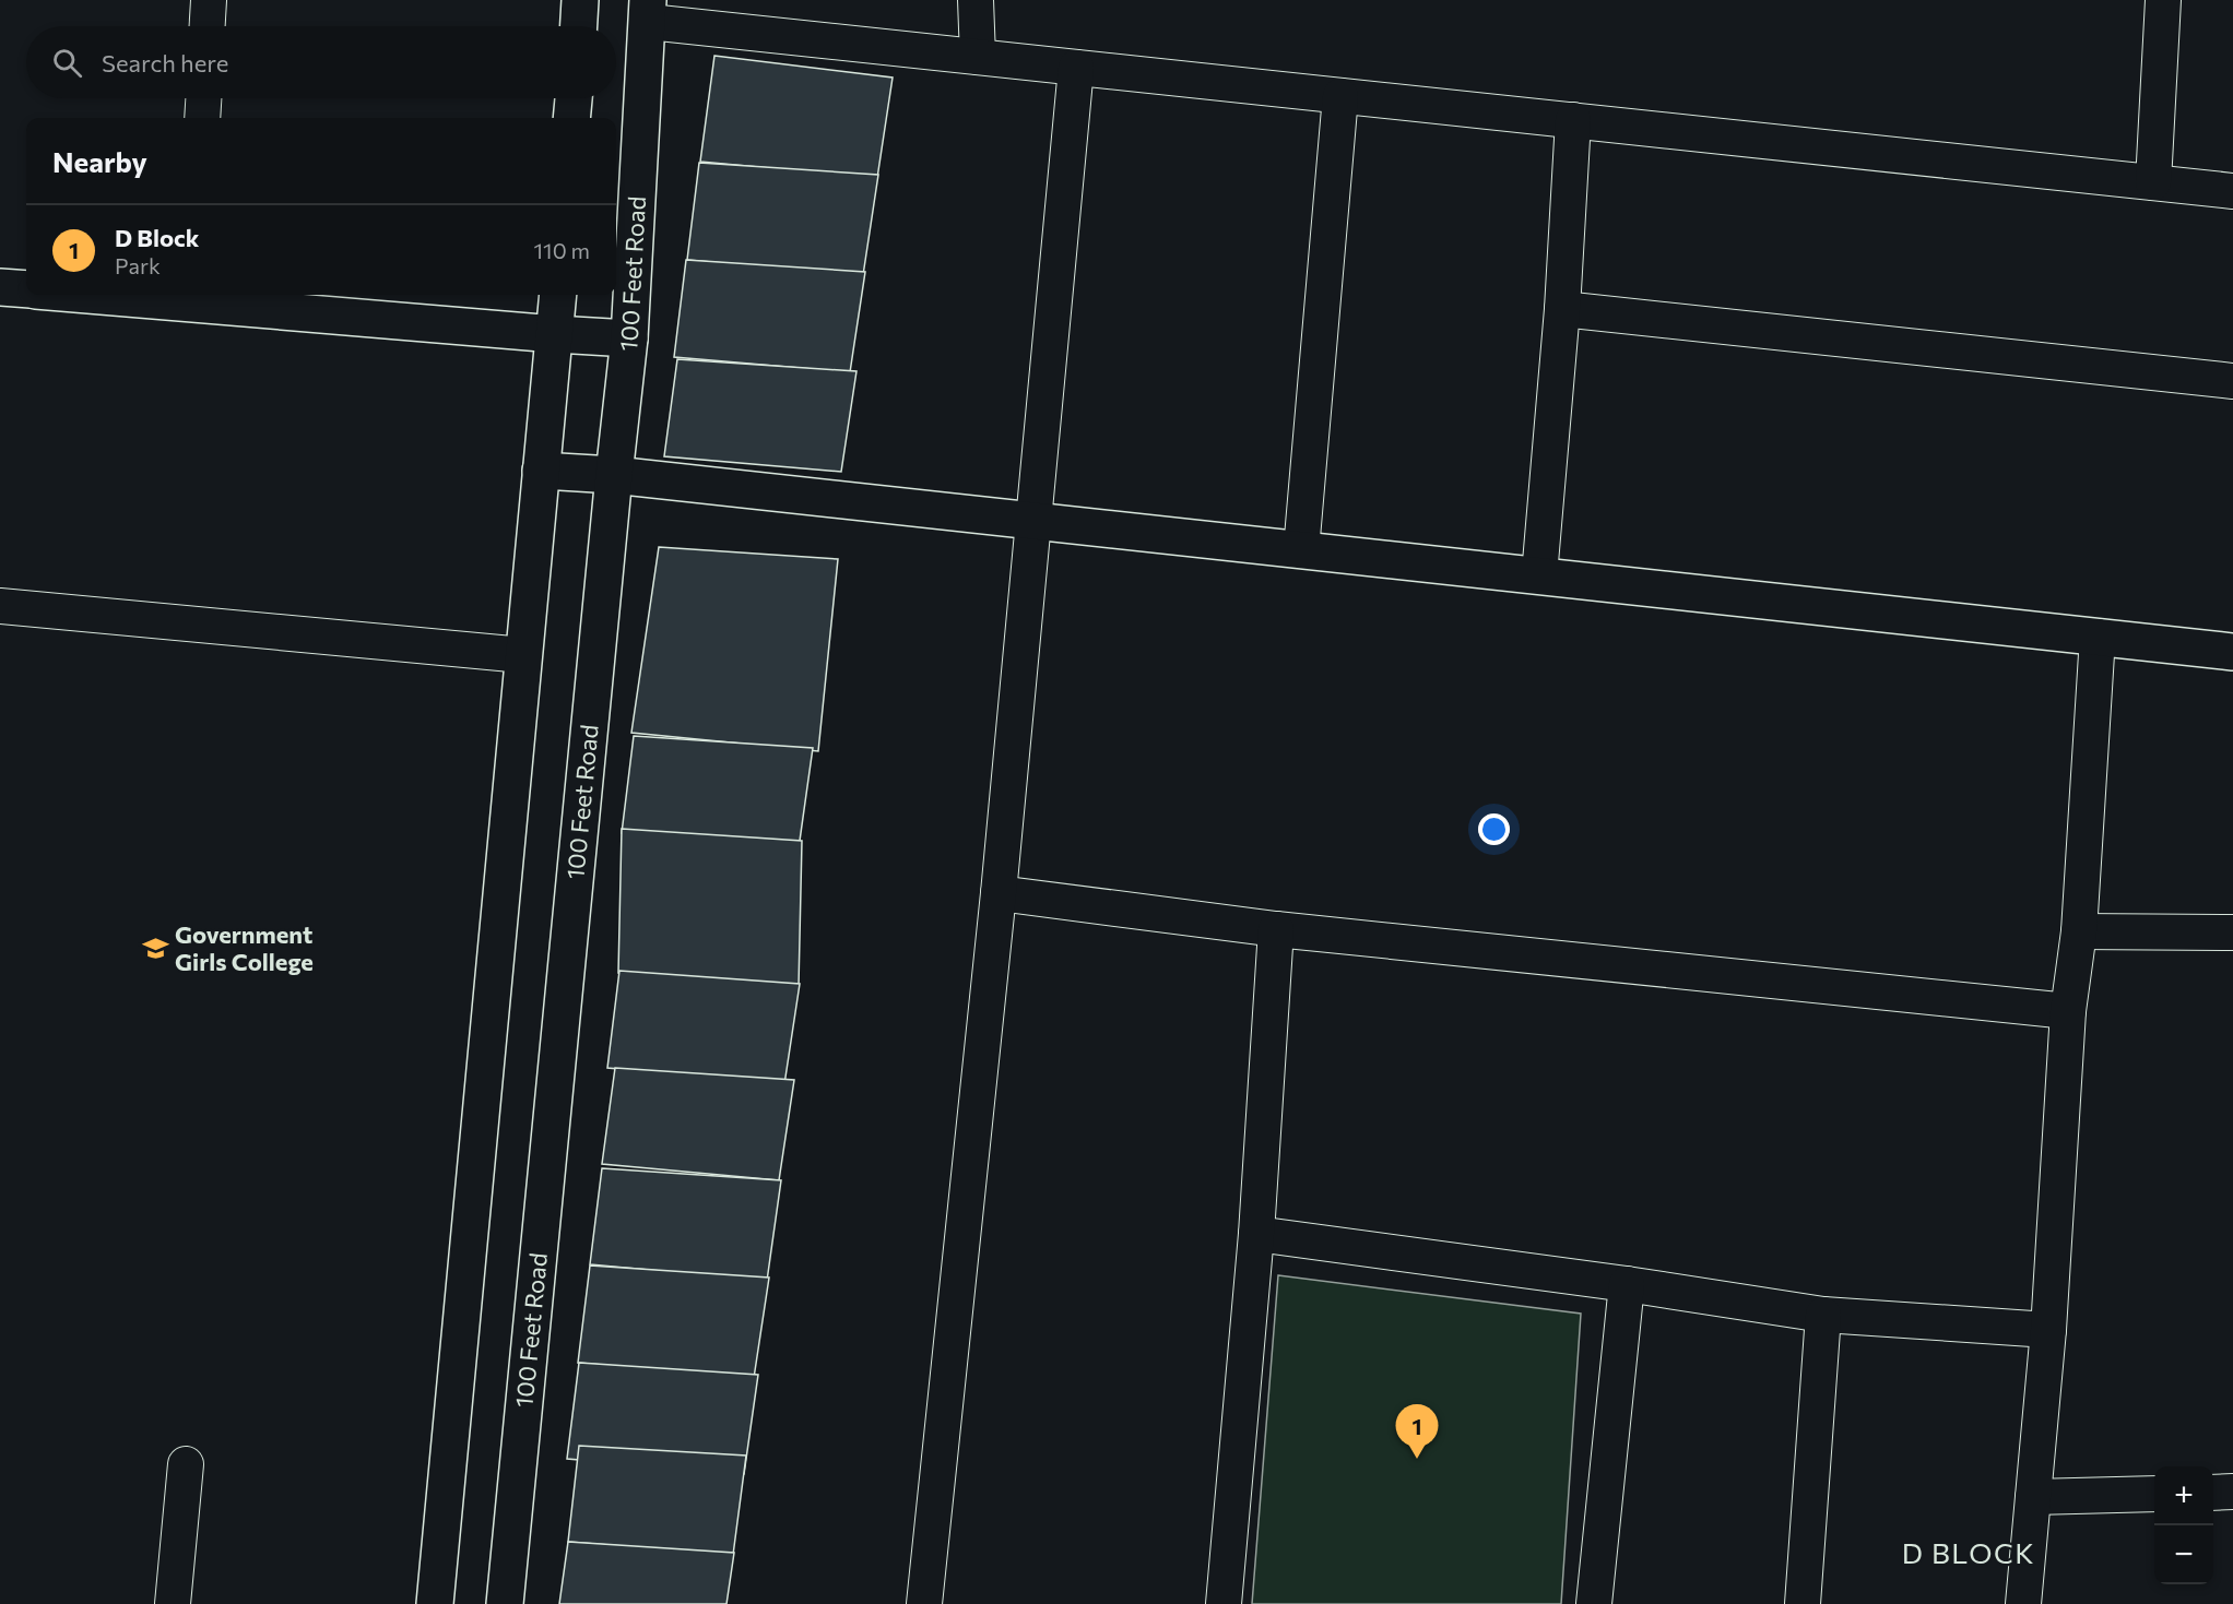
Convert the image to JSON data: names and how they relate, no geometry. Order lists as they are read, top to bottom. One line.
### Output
{"streets":{"main road":["100 Feet Road"]},"districts":["D BLOCK"],"places":{"school or university":["Government Girls College"]},"page":{"search":"Search here","heading":"Nearby","list":[{"mark":"1","name":"D Block","note":"Park","value":"110 m"}],"pins":"1","map_buttons":["+","−"]}}
